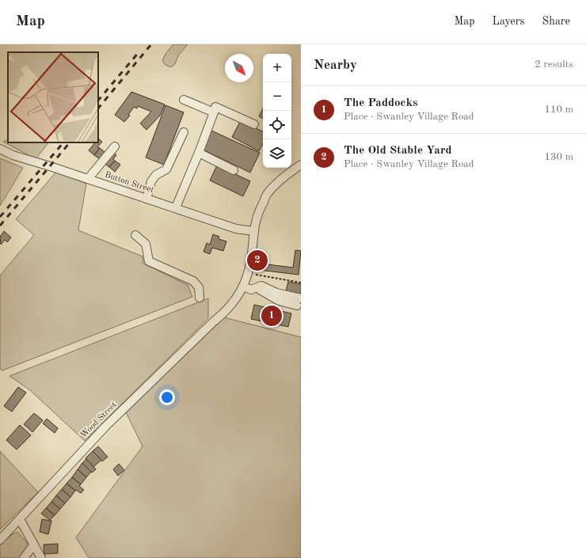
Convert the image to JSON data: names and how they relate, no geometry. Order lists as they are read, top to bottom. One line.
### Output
{"streets":{"street":["Button Street","Wood Street"]},"crossings":[["Button Street","Wood Street"]],"north":"bottom right","page":{"header":"Map","nav":["Map","Layers","Share"],"heading":["Nearby","2 results"],"map_buttons":["+","−"],"list":[{"mark":"1","name":"The Paddocks","note":"Place · Swanley Village Road","value":"110 m"},{"mark":"2","name":"The Old Stable Yard","note":"Place · Swanley Village Road","value":"130 m"}],"pins":["2","1"]}}
